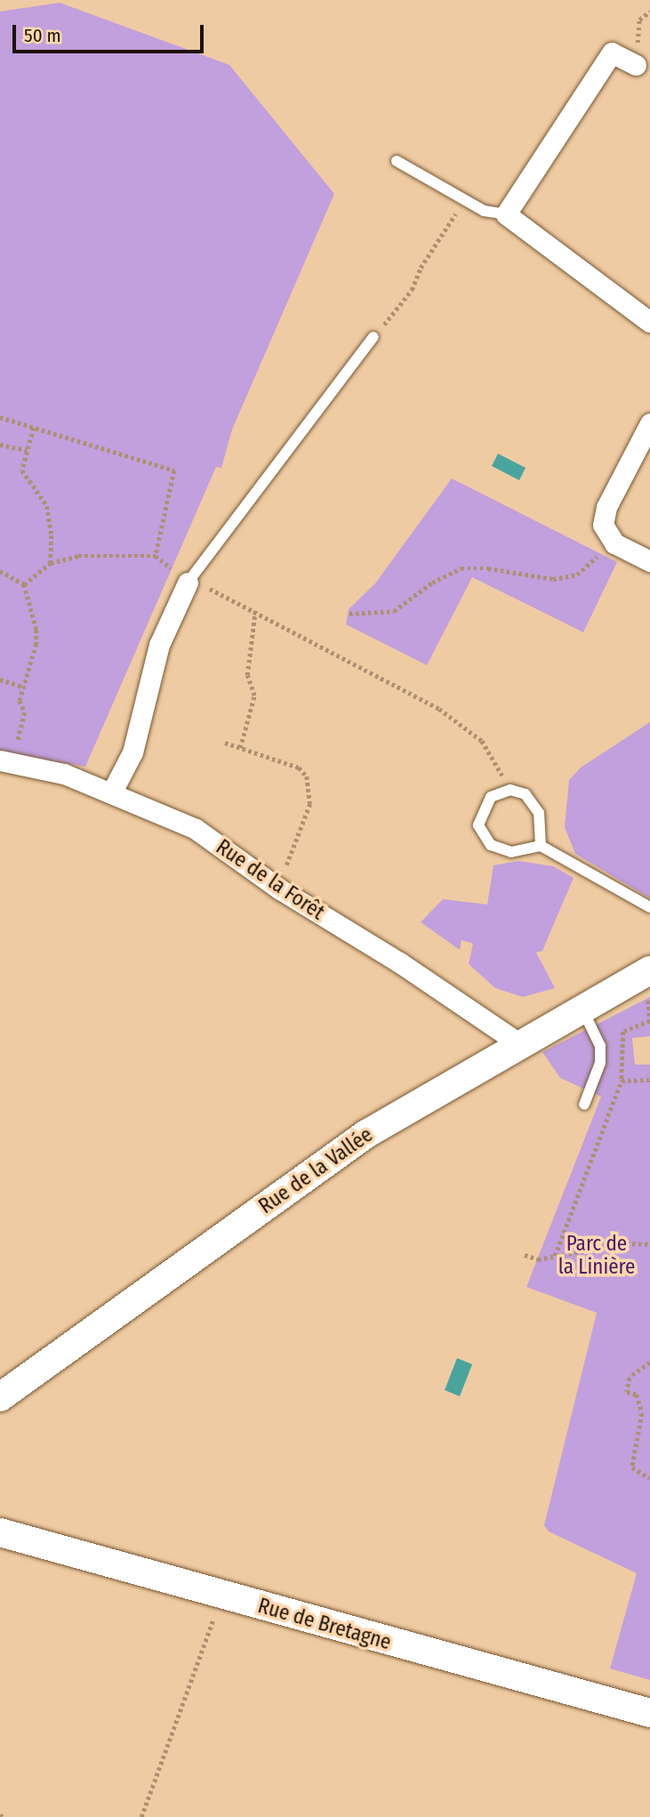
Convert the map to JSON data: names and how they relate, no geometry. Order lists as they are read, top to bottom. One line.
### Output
{"streets":{"street":["Rue de la Forêt","Rue de la Vallée","Rue de Bretagne"]},"crossings":[["Rue de la Forêt","Rue de la Vallée"]],"parks":["Parc de la Linière"],"scale_bar":"50 m"}
